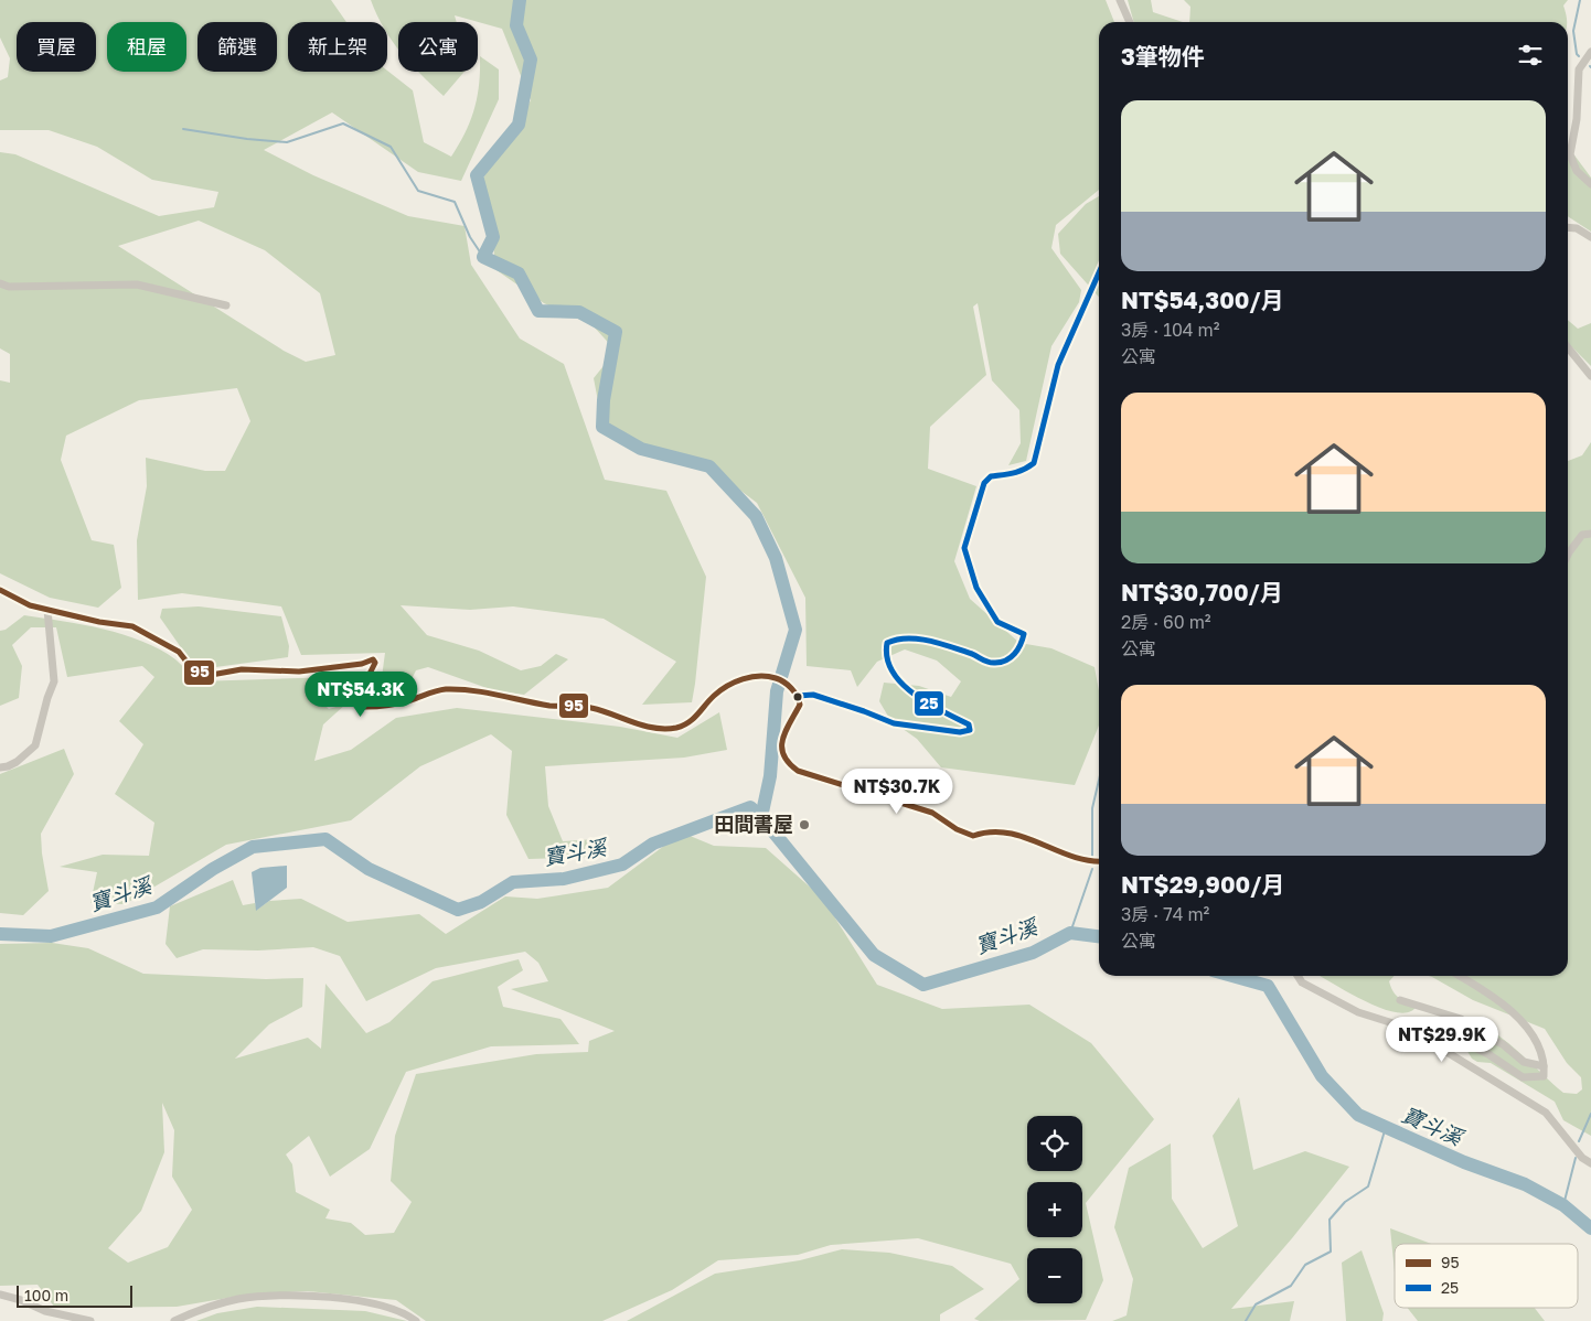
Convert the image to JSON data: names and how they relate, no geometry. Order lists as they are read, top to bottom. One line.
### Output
{"water":["寶斗溪"],"places":["田間書屋"],"lines":["transit line 25","transit line 95"],"legend":["95","25"],"scale_bar":"100 m","page":{"chip":["買屋","租屋","篩選","新上架","公寓"],"heading":"3筆物件","list":[{"name":"NT$54,300/月","note":"3房 · 104 m² · 公寓"},{"name":"NT$30,700/月","note":"2房 · 60 m² · 公寓"},{"name":"NT$29,900/月","note":"3房 · 74 m² · 公寓"}],"price":["NT$54.3K","NT$30.7K","NT$29.9K"],"map_buttons":["+","−"],"scale":"100 m"}}
